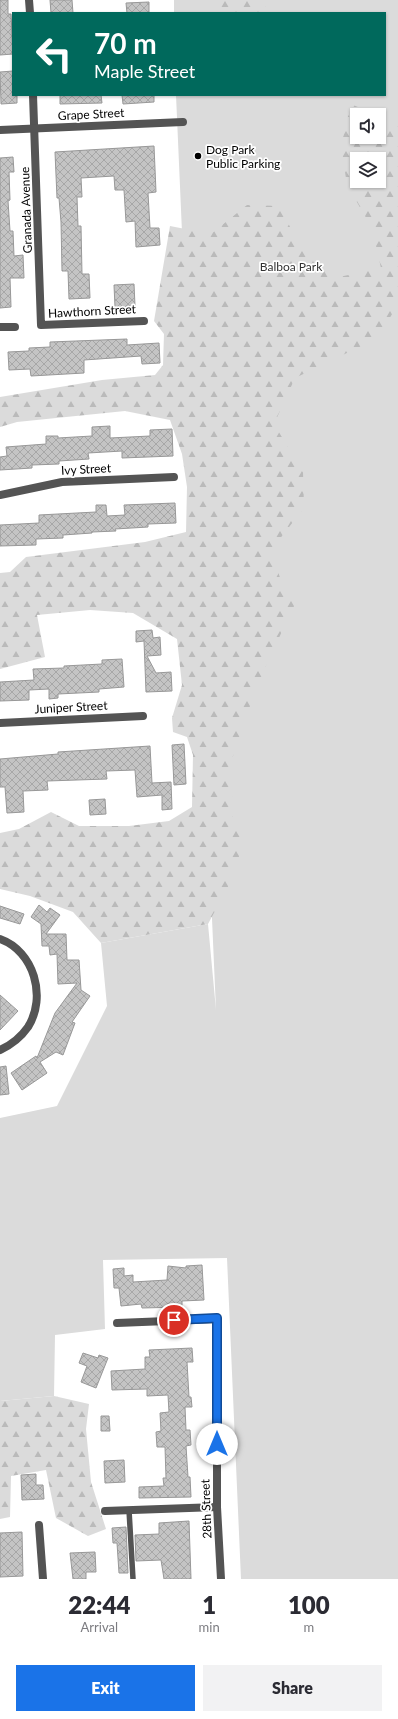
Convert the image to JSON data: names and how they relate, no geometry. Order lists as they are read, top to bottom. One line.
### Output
{"streets":{"street":["Grape Street","Granada Avenue","Hawthorn Street","Ivy Street","Juniper Street","28th Street"]},"crossings":[["Grape Street","Granada Avenue"],["Granada Avenue","Hawthorn Street"]],"parks":["Balboa Park"],"places":["Dog Park Public Parking"],"page":{"turn":["70 m","Maple Street"],"eta":["22:44","Arrival","1","min","100","m"],"buttons":["Exit","Share"]}}
